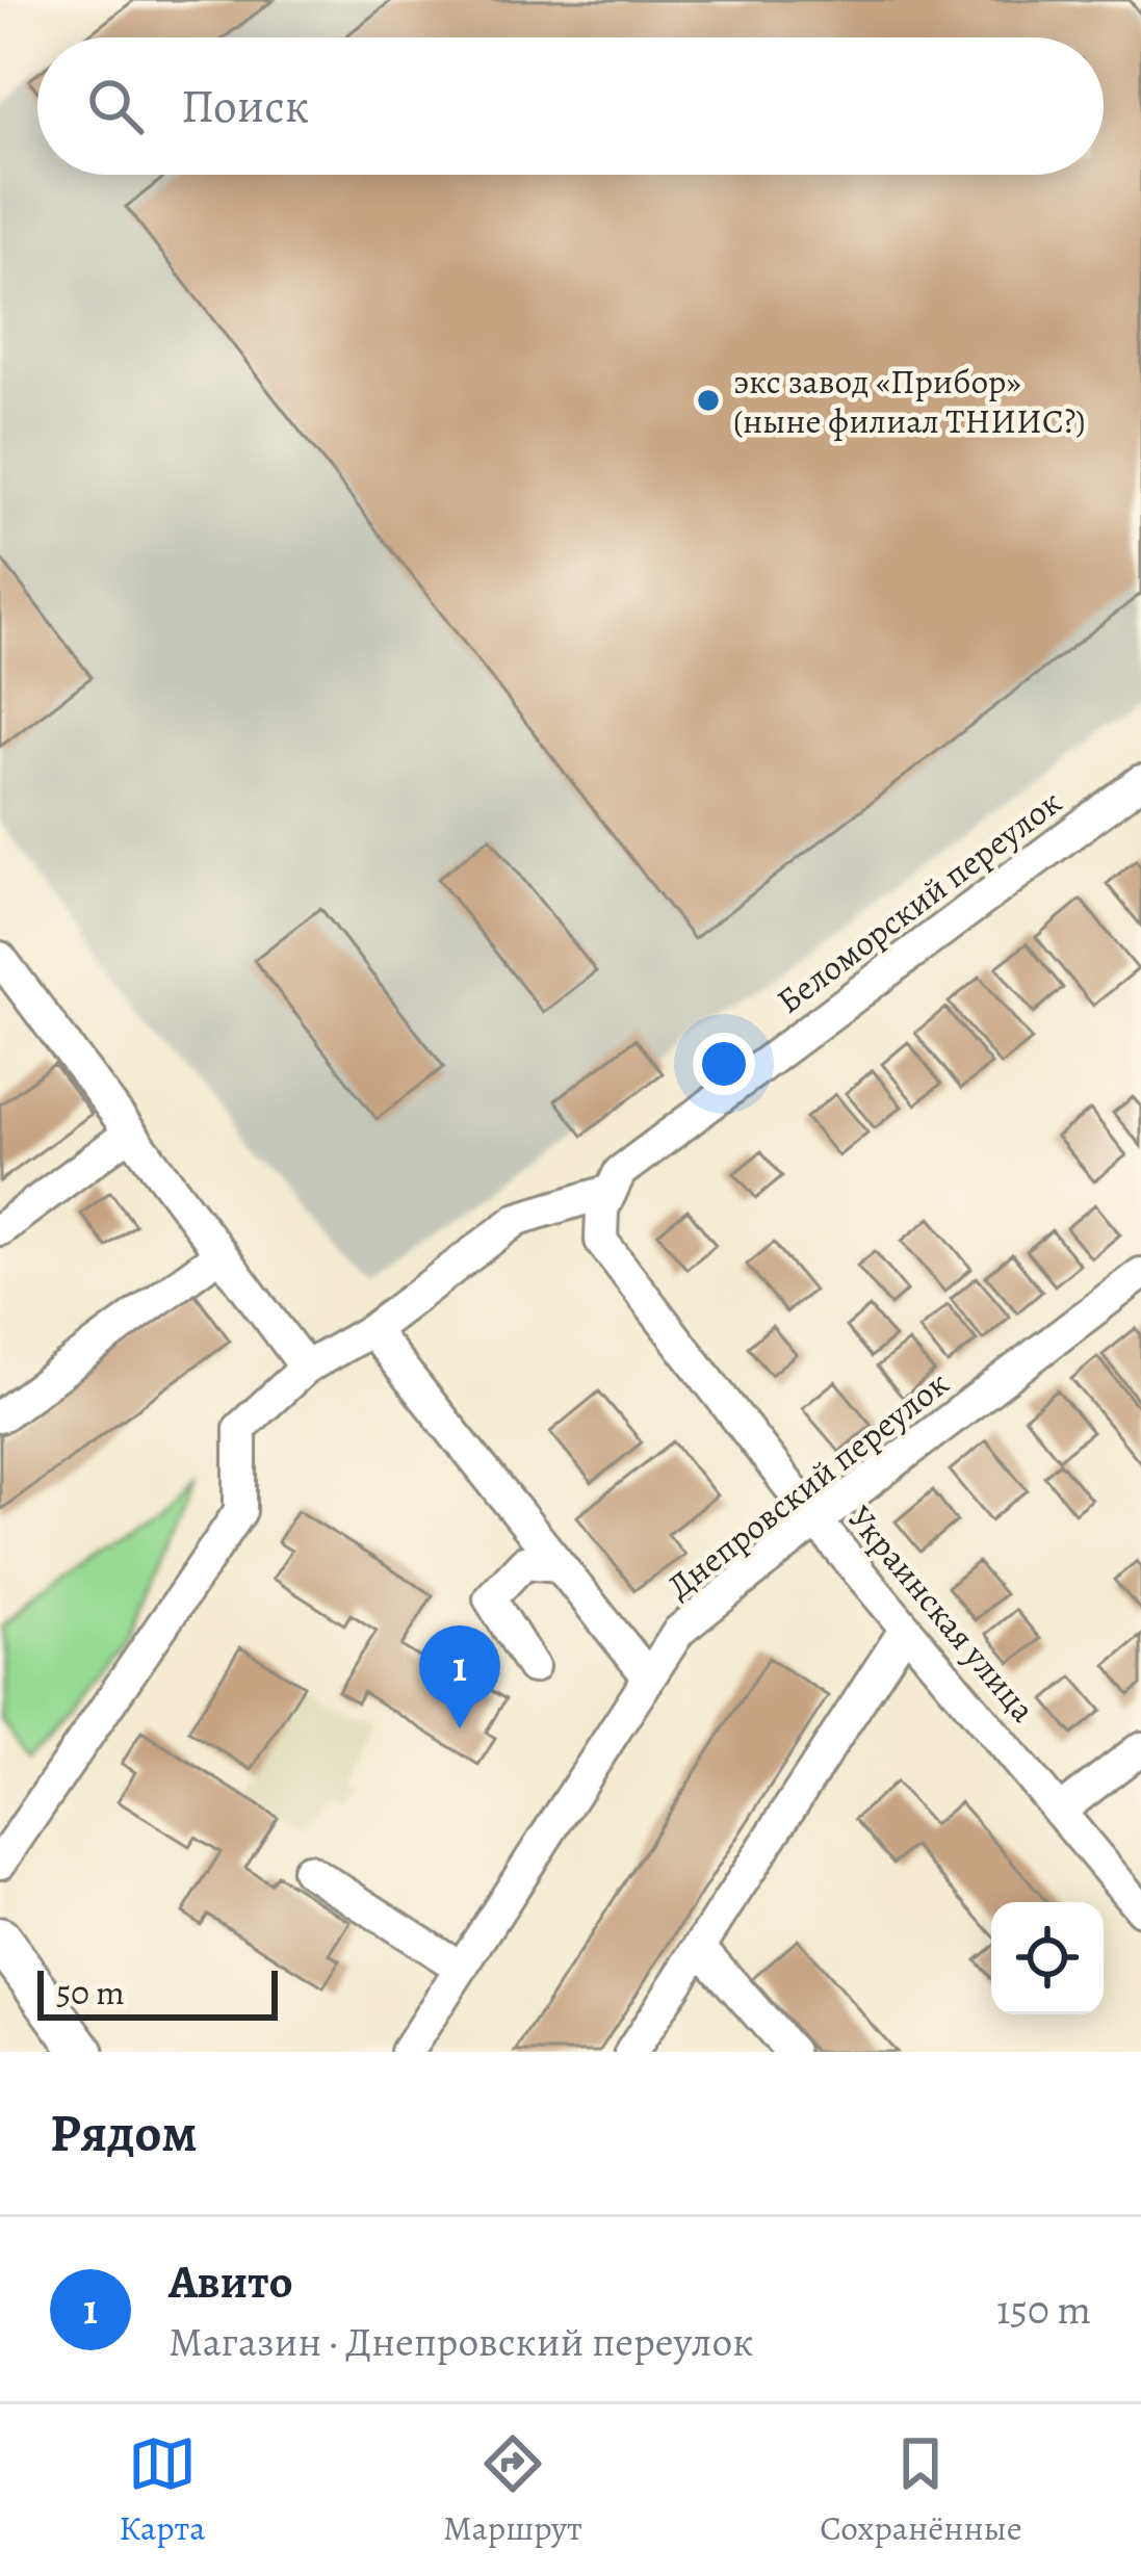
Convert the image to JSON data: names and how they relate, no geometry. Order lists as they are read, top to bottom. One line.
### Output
{"streets":{"street":["Беломорский переулок","Днепровский переулок","Украинская улица"]},"crossings":[["Беломорский переулок","Украинская улица"],["Днепровский переулок","Украинская улица"]],"places":["экс завод «Прибор» (ныне филиал ТНИИС?)"],"scale_bar":"50 m","page":{"search":"Поиск","pins":"1","scale":"50 m","heading":"Рядом","list":[{"mark":"1","name":"Авито","note":"Магазин · Днепровский переулок","value":"150 m"}],"nav":["Карта","Маршрут","Сохранённые"]}}
